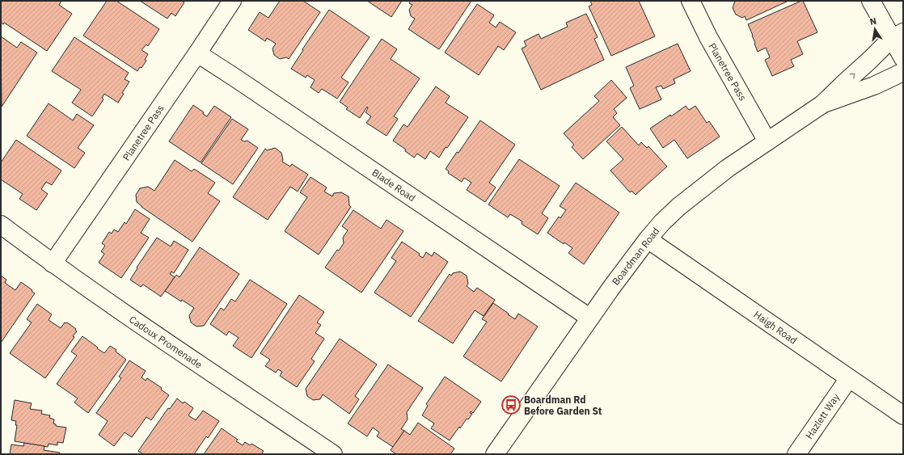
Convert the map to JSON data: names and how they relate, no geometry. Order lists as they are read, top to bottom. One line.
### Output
{"streets":{"street":["Planetree Pass","Blade Road","Boardman Road","Haigh Road","Cadoux Promenade","Hazlett Way"]},"crossings":[["Planetree Pass","Blade Road"],["Planetree Pass","Boardman Road"],["Planetree Pass","Cadoux Promenade"],["Blade Road","Boardman Road"],["Boardman Road","Haigh Road"],["Haigh Road","Hazlett Way"]],"places":{"bus stop":["Boardman Rd Before Garden St"]},"north":"top"}
